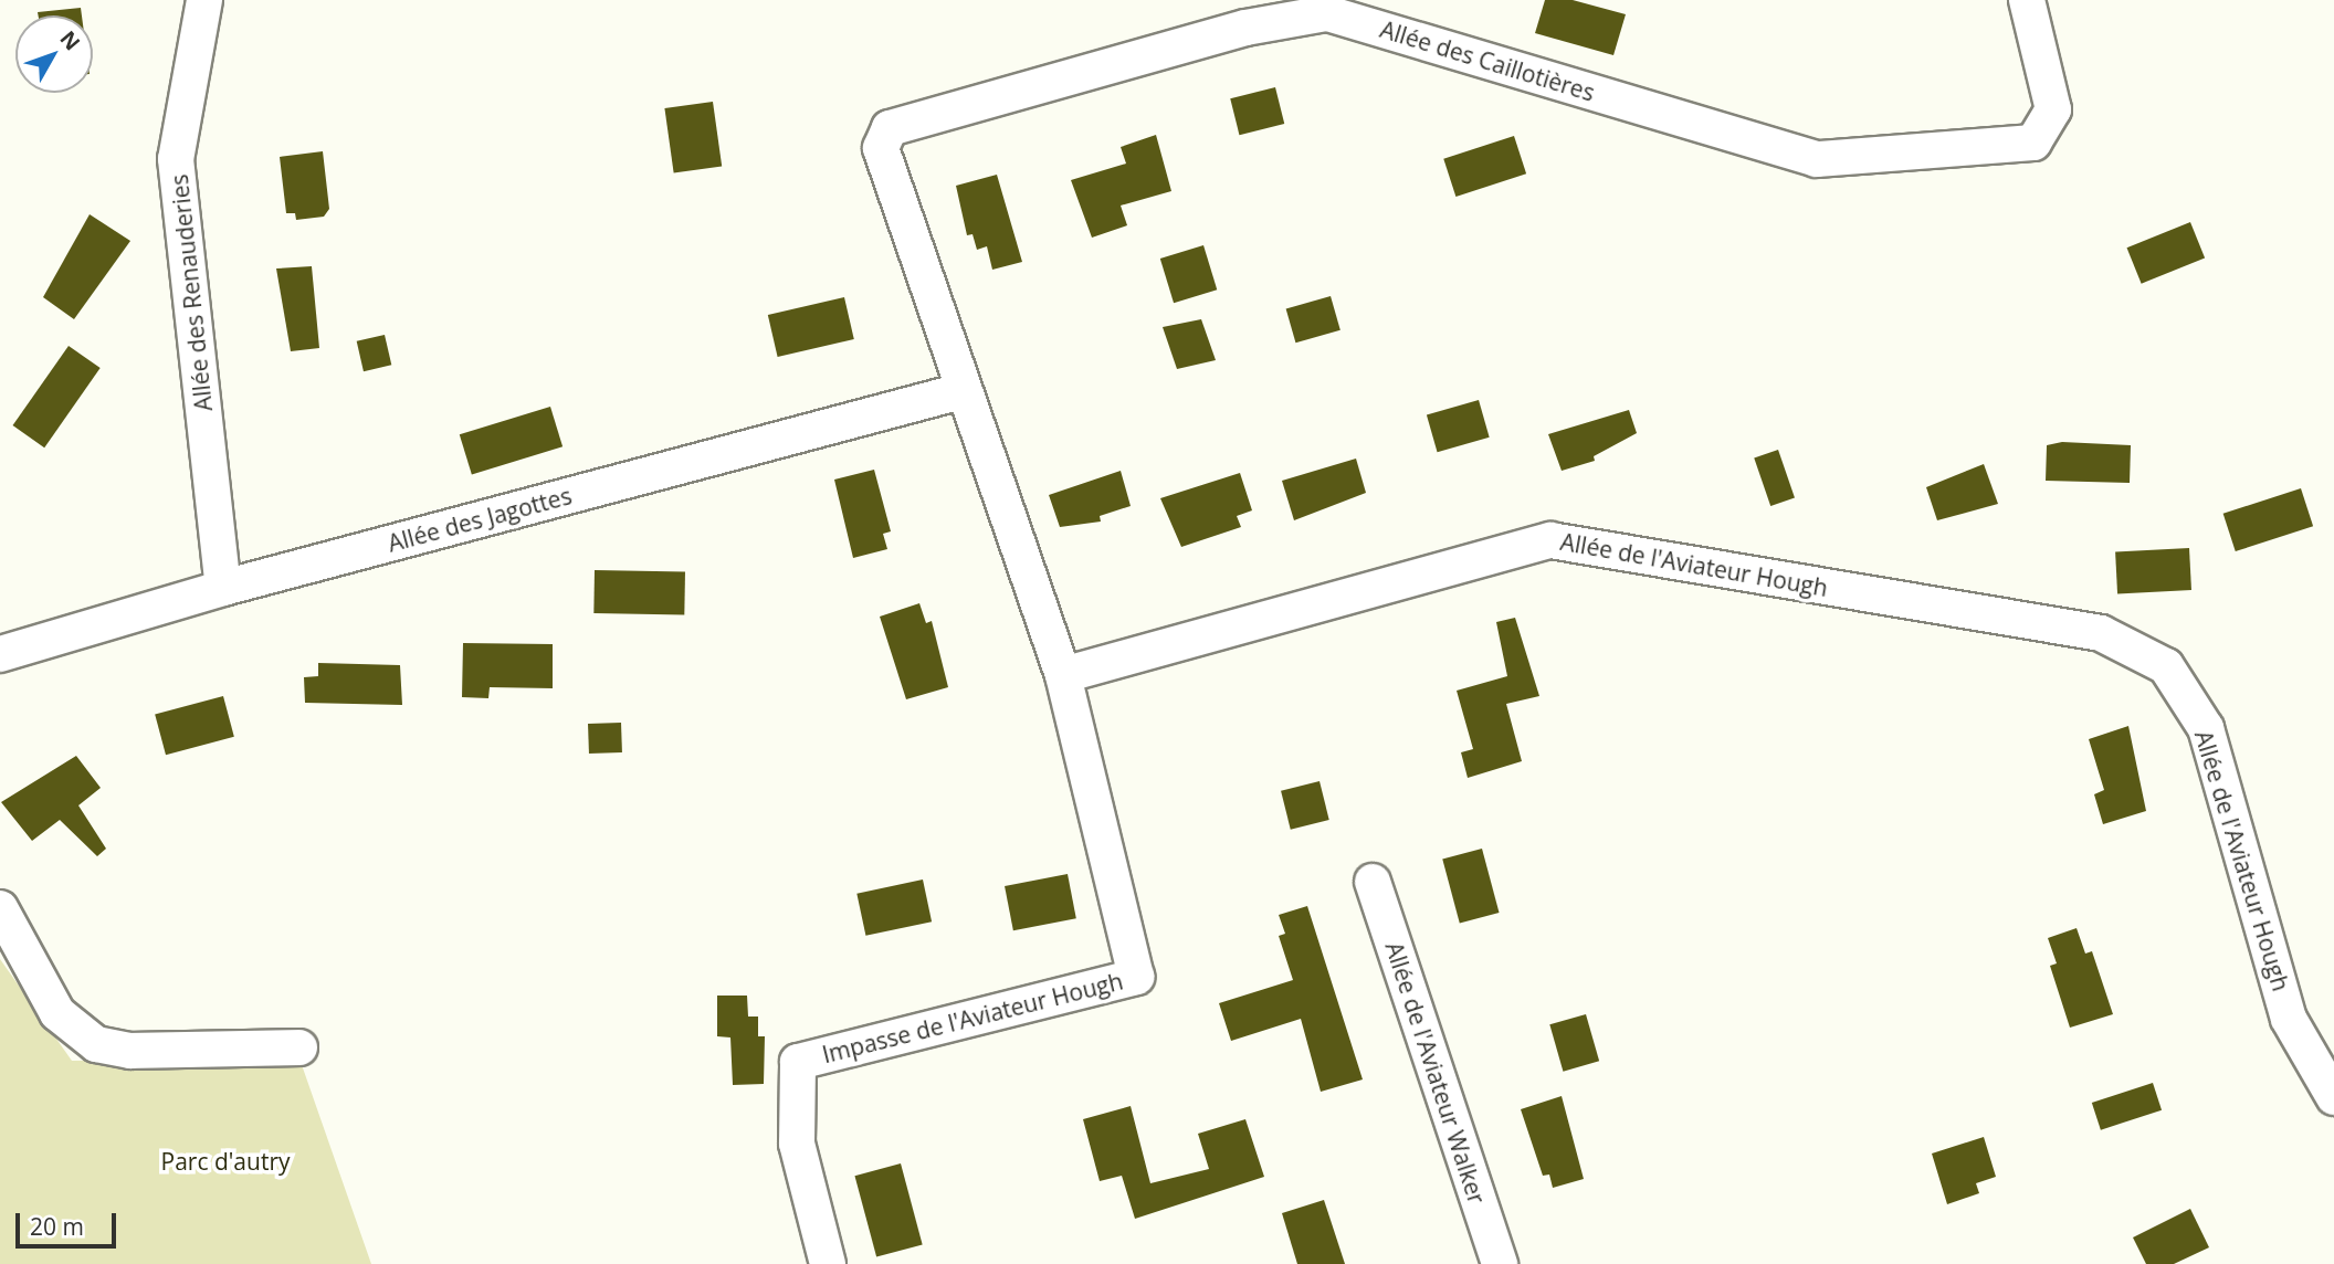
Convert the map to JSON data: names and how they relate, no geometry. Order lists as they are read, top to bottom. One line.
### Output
{"streets":{"street":["Allée des Caillotières","Allée des Renauderies","Allée des Jagottes","Allée de l'Aviateur Hough","Impasse de l'Aviateur Hough","Allée de l'Aviateur Walker"]},"crossings":[["Allée des Caillotières","Allée des Jagottes"],["Allée des Renauderies","Allée des Jagottes"],["Allée de l'Aviateur Hough","Impasse de l'Aviateur Hough"]],"parks":["Parc d'autry"],"scale_bar":"20 m","north":"top right"}
